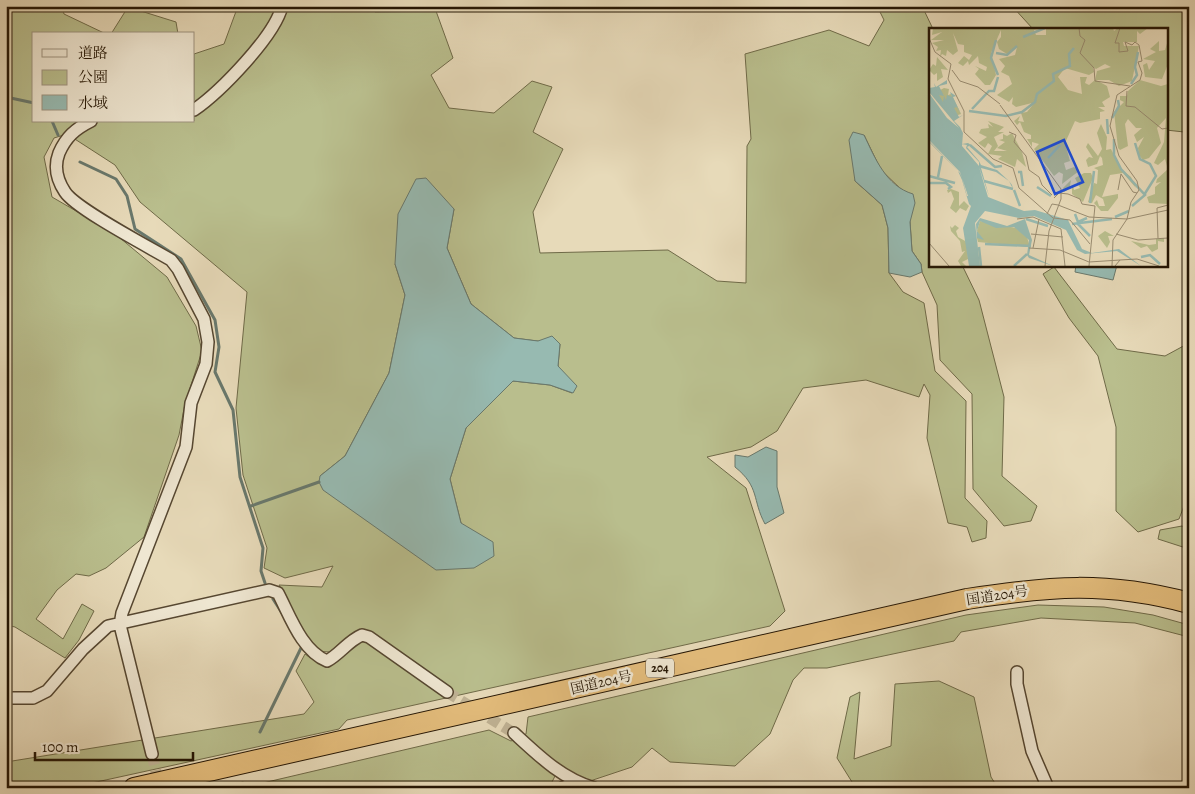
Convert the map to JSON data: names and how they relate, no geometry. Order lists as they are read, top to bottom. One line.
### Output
{"streets":{"highway":["国道204号","204"]},"legend":["道路","公園","水域"],"scale_bar":"100 m"}
